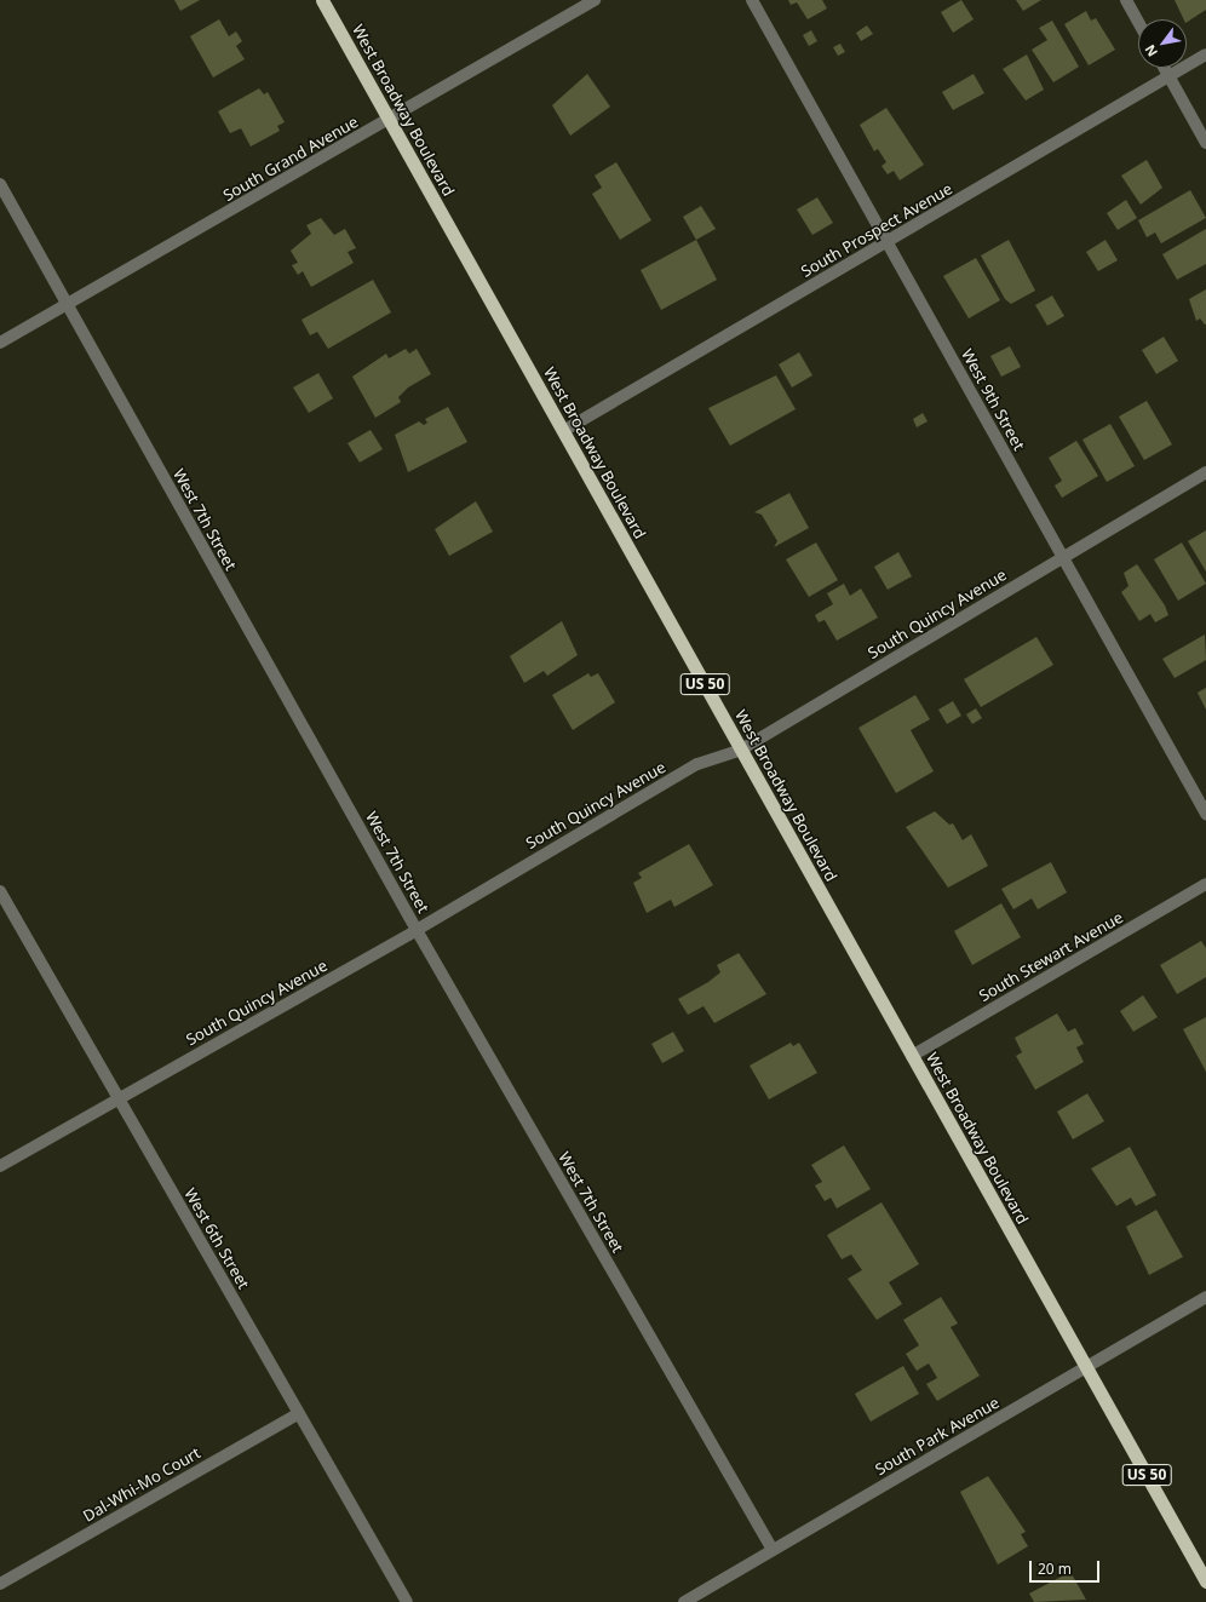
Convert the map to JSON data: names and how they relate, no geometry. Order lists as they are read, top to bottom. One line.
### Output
{"streets":{"highway":["West Broadway Boulevard","US 50"],"street":["South Grand Avenue","South Prospect Avenue","West 9th Street","West 7th Street","South Quincy Avenue","South Stewart Avenue","West 6th Street","South Park Avenue","Dal-Whi-Mo Court"]},"crossings":[["West Broadway Boulevard","South Grand Avenue"],["West Broadway Boulevard","South Prospect Avenue"],["West Broadway Boulevard","South Quincy Avenue"],["West Broadway Boulevard","South Stewart Avenue"],["West Broadway Boulevard","South Park Avenue"],["South Grand Avenue","West 7th Street"],["South Prospect Avenue","West 9th Street"],["West 9th Street","South Quincy Avenue"],["West 7th Street","South Quincy Avenue"],["West 7th Street","South Park Avenue"],["South Quincy Avenue","West 6th Street"],["West 6th Street","Dal-Whi-Mo Court"]],"scale_bar":"20 m","north":"bottom left"}
